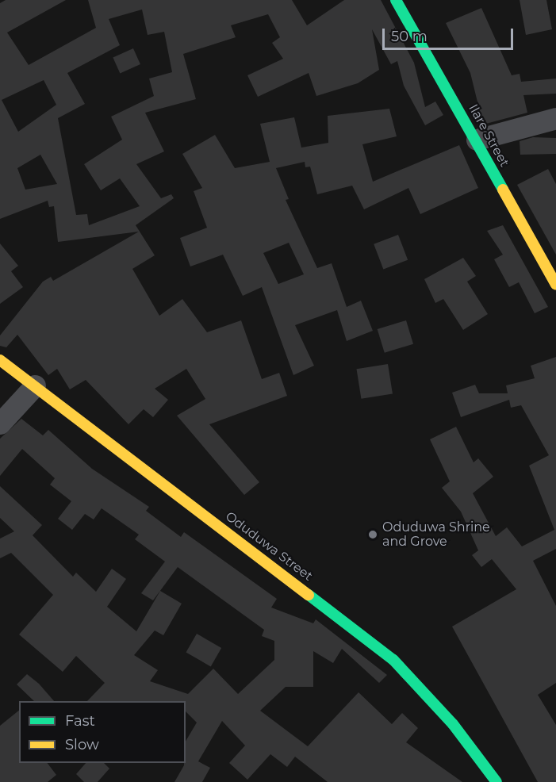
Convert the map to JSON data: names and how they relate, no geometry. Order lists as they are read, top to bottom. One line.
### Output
{"streets":{"street":["Ilare Street","Oduduwa Street"]},"places":["Oduduwa Shrine and Grove"],"legend":["Fast","Slow"],"scale_bar":"50 m"}
